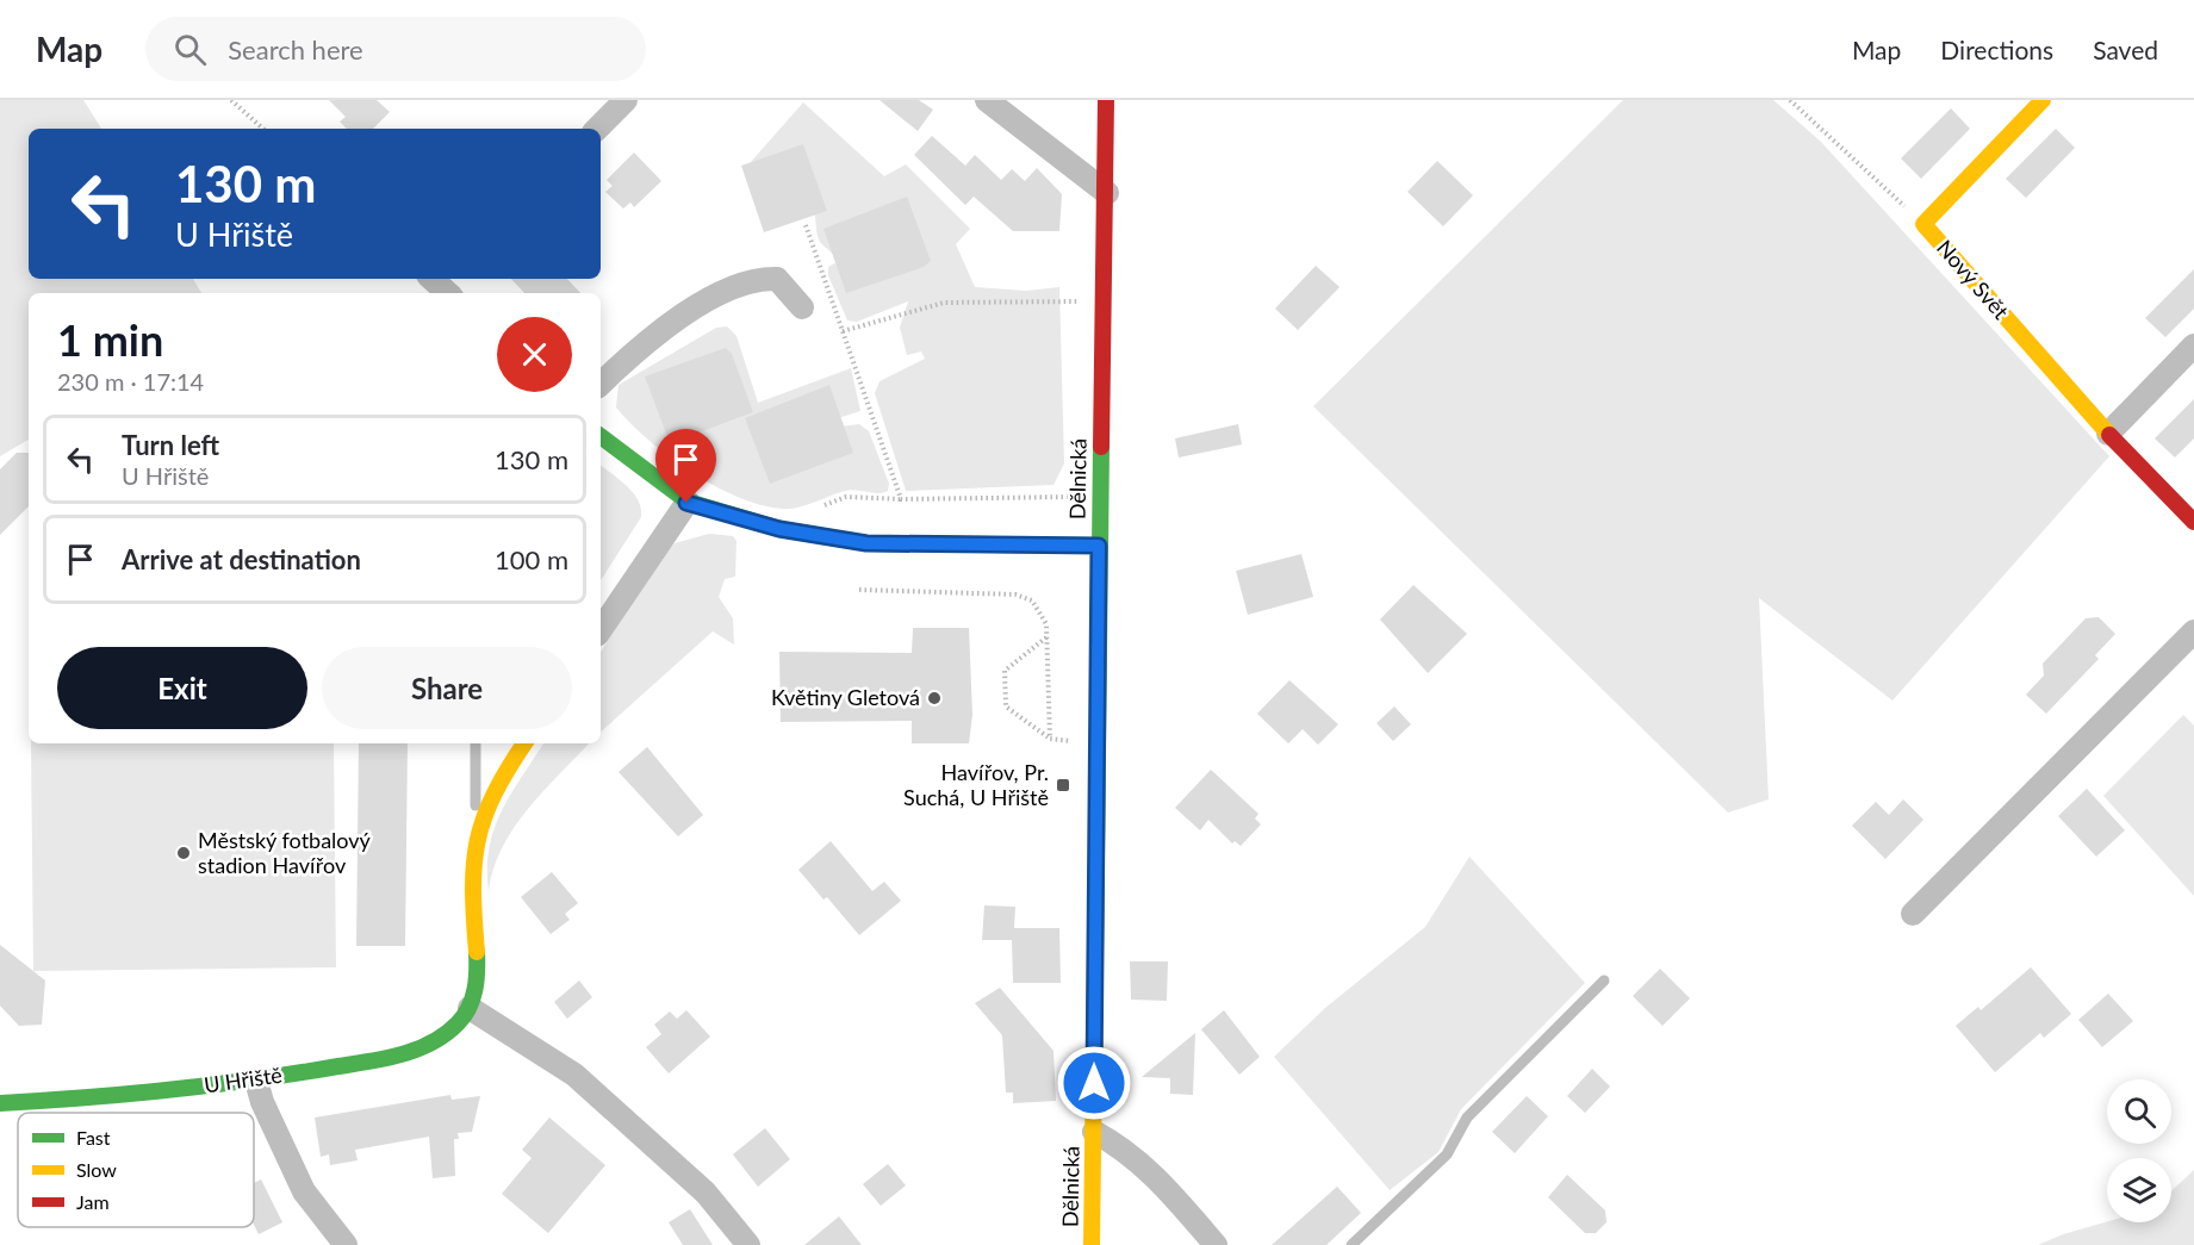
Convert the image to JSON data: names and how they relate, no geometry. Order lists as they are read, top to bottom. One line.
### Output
{"streets":{"street":["Nový Svět","Dělnická","U Hřiště"]},"places":{"other":["Květiny Gletová","Městský fotbalový stadion Havířov"],"transit":["Havířov, Pr. Suchá, U Hřiště"]},"legend":["Fast","Slow","Jam"],"page":{"header":"Map","search":"Search here","nav":["Map","Directions","Saved"],"turn":["130 m","U Hřiště"],"heading":["1 min","230 m · 17:14"],"list":[{"name":"Turn left","note":"U Hřiště","value":"130 m"},{"name":"Arrive at destination","value":"100 m"}],"buttons":["Exit","Share"]}}
